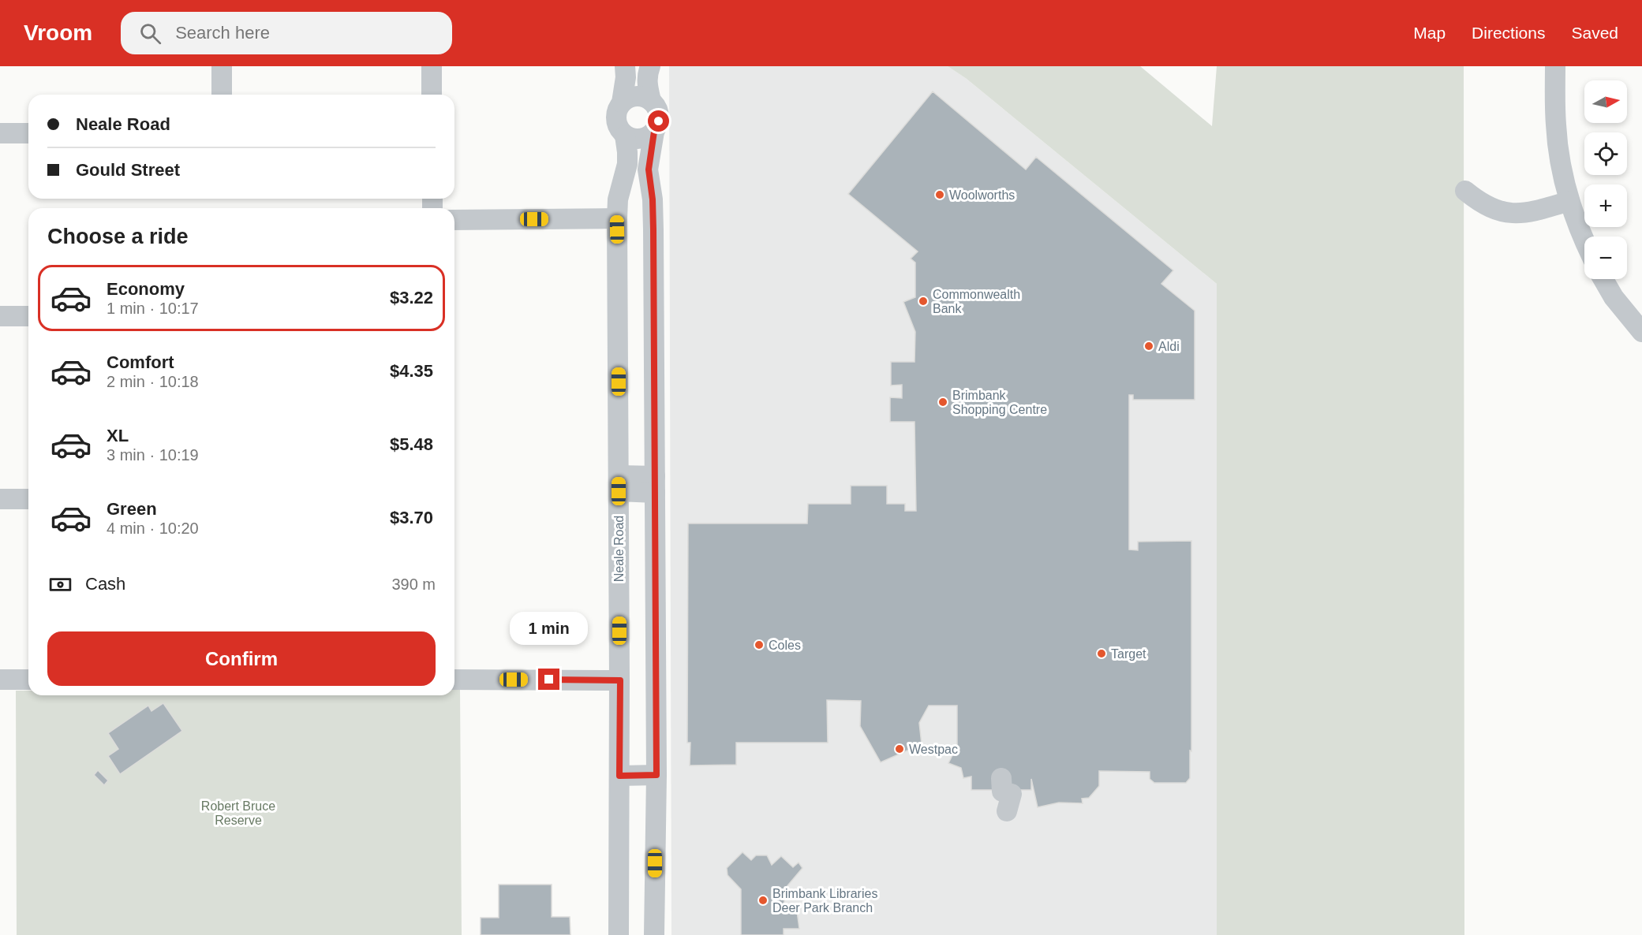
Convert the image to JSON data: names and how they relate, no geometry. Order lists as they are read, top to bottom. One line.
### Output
{"streets":{"street":["Neale Road"]},"parks":["Robert Bruce Reserve"],"places":["Woolworths","Commonwealth Bank","Aldi","Brimbank Shopping Centre","Coles","Target","Westpac","Brimbank Libraries Deer Park Branch"],"north":"right","page":{"header":"Vroom","search":"Search here","nav":["Map","Directions","Saved"],"map_buttons":["+","−"],"banner":["Neale Road","Gould Street"],"heading":"Choose a ride","list":[{"name":"Economy","note":"1 min · 10:17","value":"$3.22"},{"name":"Comfort","note":"2 min · 10:18","value":"$4.35"},{"name":"XL","note":"3 min · 10:19","value":"$5.48"},{"name":"Green","note":"4 min · 10:20","value":"$3.70"}],"pay":["Cash","390 m"],"bubble":"1 min","buttons":"Confirm"}}
